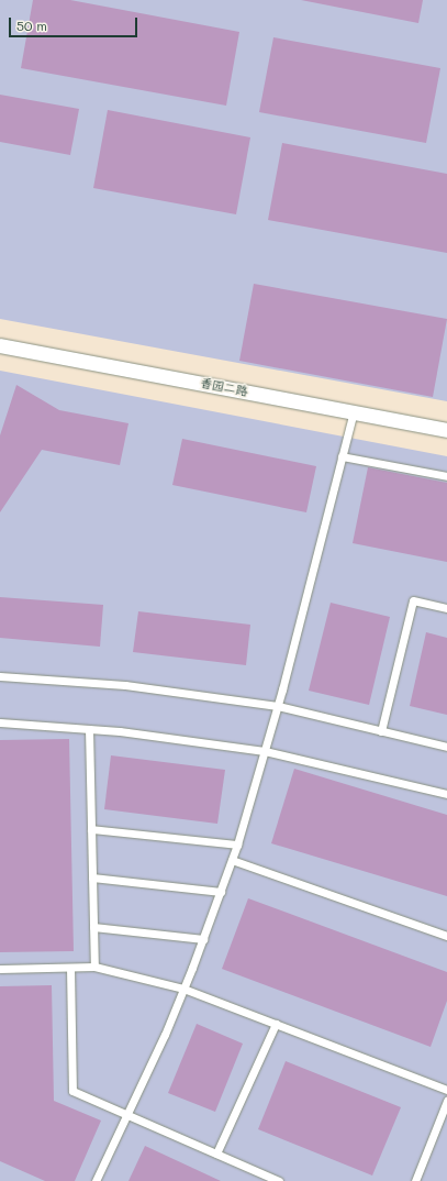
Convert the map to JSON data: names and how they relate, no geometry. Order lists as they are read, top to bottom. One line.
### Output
{"streets":{"street":["香园二路"]},"scale_bar":"50 m"}
